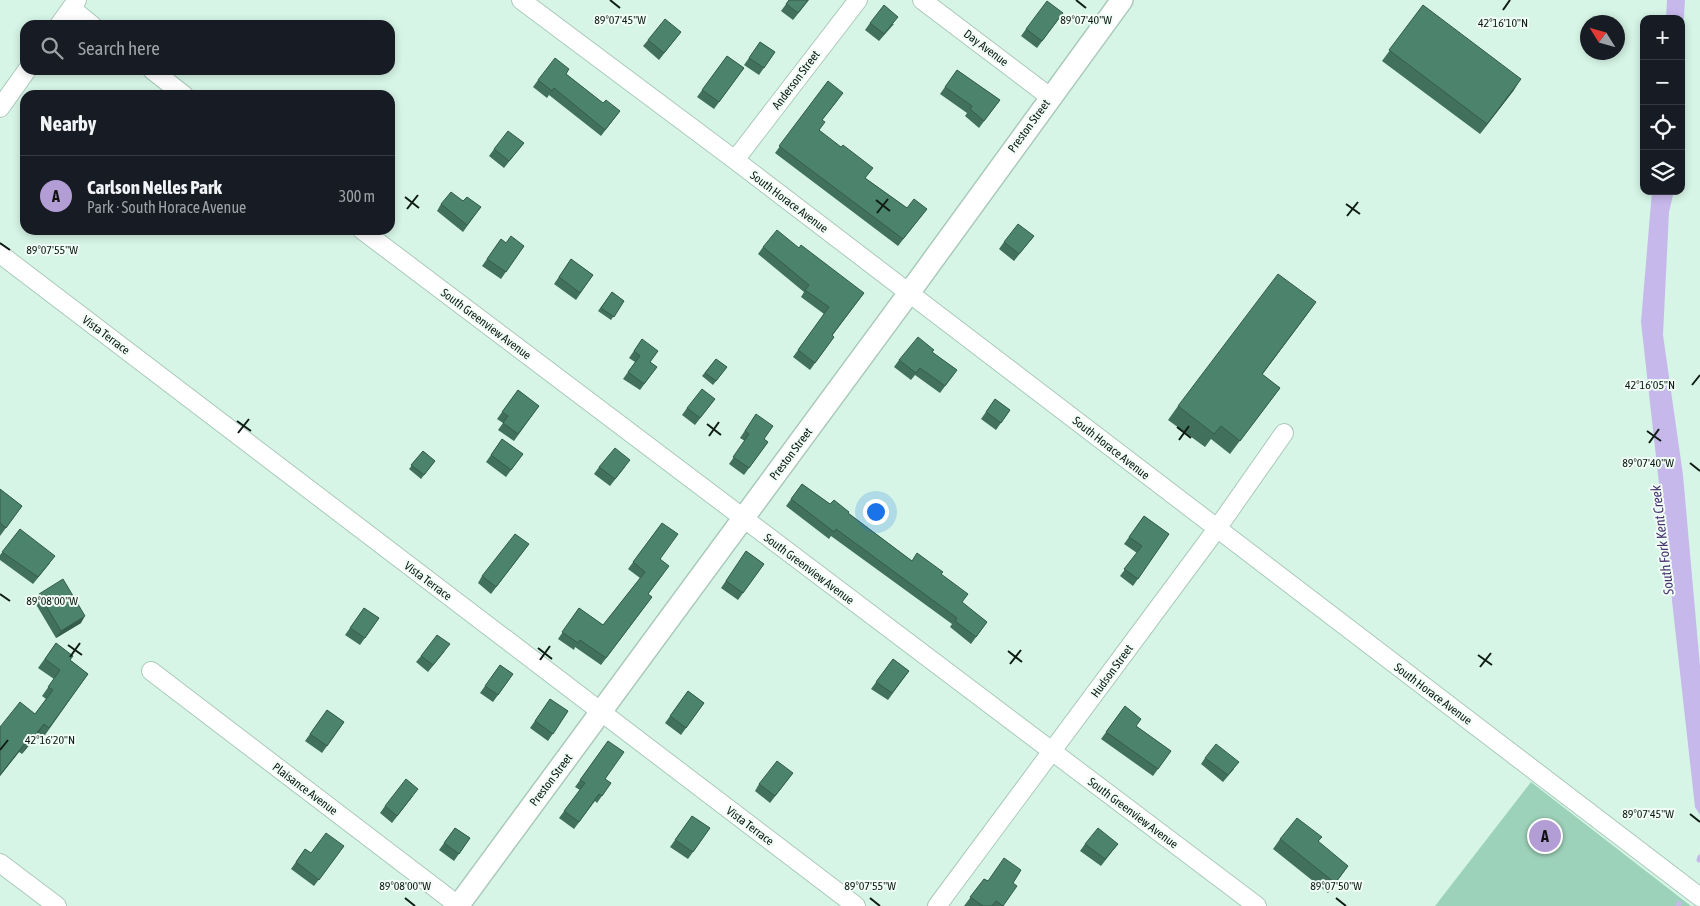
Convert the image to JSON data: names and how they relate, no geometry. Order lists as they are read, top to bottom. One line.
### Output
{"streets":{"street":["Day Avenue","Anderson Street","Preston Street","South Horace Avenue","South Greenview Avenue","Vista Terrace","Hudson Street","Plaisance Avenue"]},"crossings":[["Day Avenue","Preston Street"],["Anderson Street","South Horace Avenue"],["Preston Street","South Horace Avenue"],["Preston Street","South Greenview Avenue"],["Preston Street","Vista Terrace"],["Preston Street","Plaisance Avenue"],["South Horace Avenue","Hudson Street"],["South Greenview Avenue","Hudson Street"]],"water":["South Fork Kent Creek"],"north":"top left","page":{"map_buttons":["+","−"],"search":"Search here","heading":"Nearby","list":[{"mark":"A","name":"Carlson Nelles Park","note":"Park · South Horace Avenue","value":"300 m"}],"pins":"A"},"coordinates":["89°07'45\"W","89°07'40\"W","42°16'10\"N","89°07'55\"W","42°16'05\"N","89°08'00\"W","42°16'20\"N","89°07'50\"W"]}
